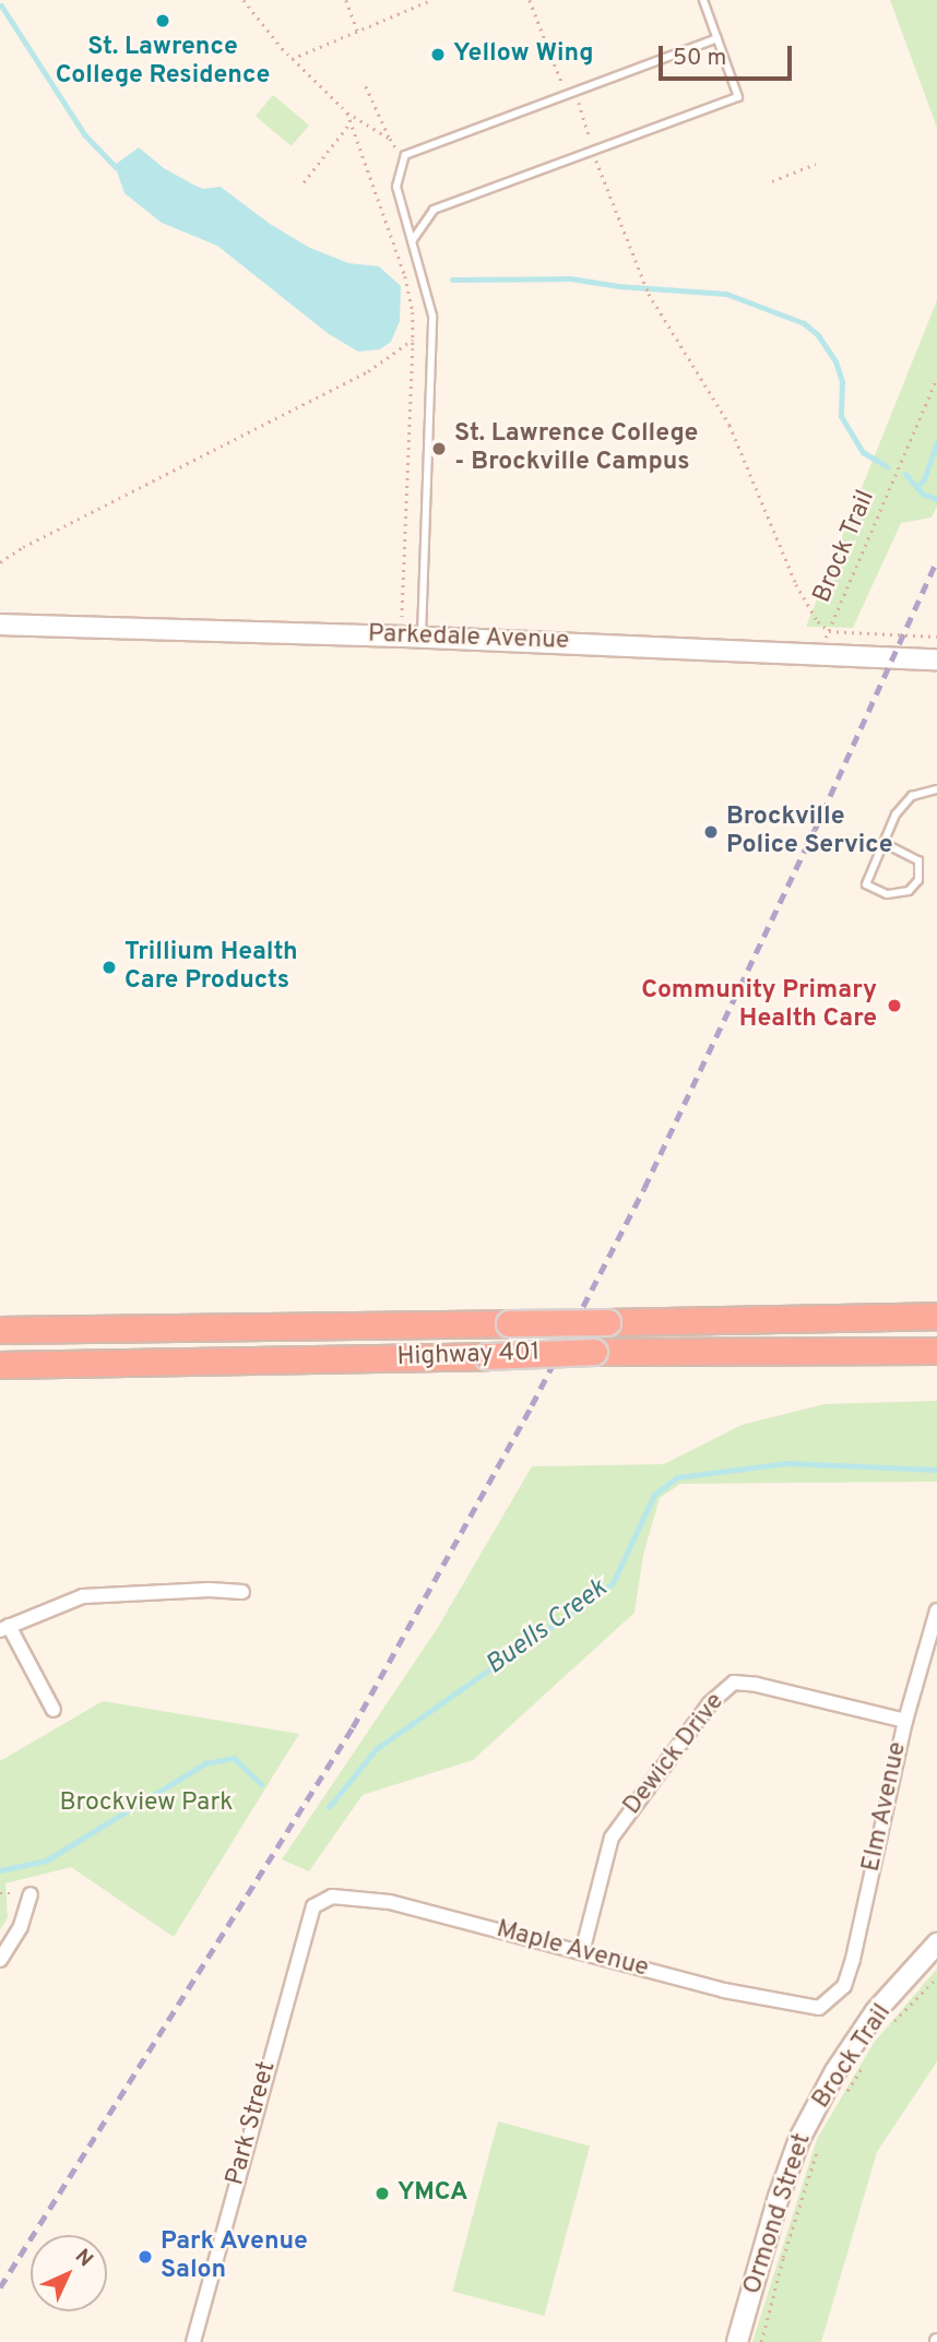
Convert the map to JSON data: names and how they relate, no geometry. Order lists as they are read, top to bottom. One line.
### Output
{"streets":{"highway":["Highway 401"],"main road":["Parkedale Avenue","Ormond Street"],"street":["Dewick Drive","Elm Avenue","Maple Avenue","Park Street"],"path":["Brock Trail"]},"crossings":[["Dewick Drive","Elm Avenue"],["Dewick Drive","Maple Avenue"],["Elm Avenue","Maple Avenue"],["Maple Avenue","Park Street"]],"water":["Buells Creek"],"parks":["Brockview Park"],"places":["St. Lawrence College Residence","Yellow Wing","St. Lawrence College - Brockville Campus","Brockville Police Service","Trillium Health Care Products","Community Primary Health Care","YMCA","Park Avenue Salon"],"scale_bar":"50 m","north":"top right"}
